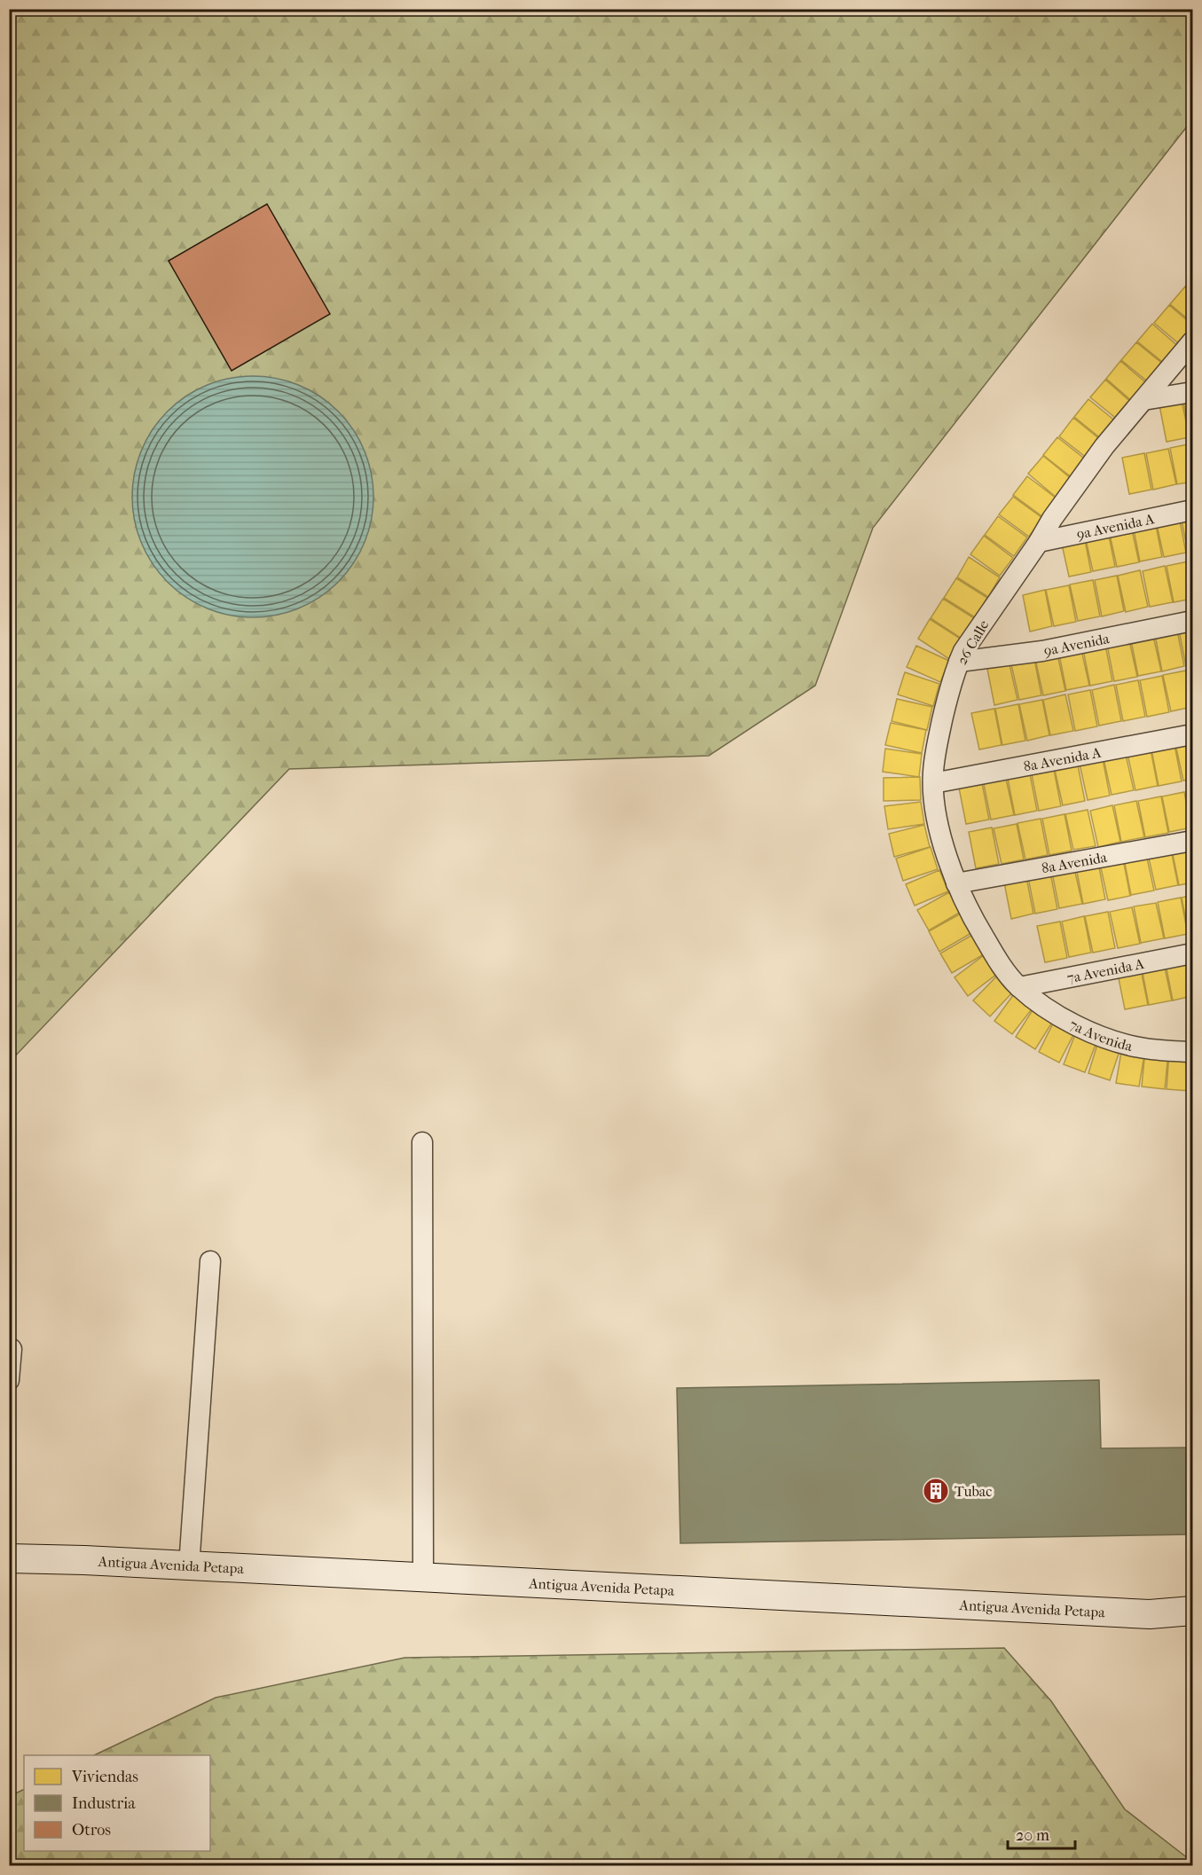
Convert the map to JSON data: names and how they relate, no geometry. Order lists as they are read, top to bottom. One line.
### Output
{"streets":{"main road":["Antigua Avenida Petapa"],"street":["9a Avenida A","26 Calle","9a Avenida","8a Avenida A","8a Avenida","7a Avenida A","7a Avenida"]},"crossings":[["9a Avenida A","26 Calle"],["26 Calle","9a Avenida"],["26 Calle","8a Avenida A"],["26 Calle","8a Avenida"],["26 Calle","7a Avenida A"],["26 Calle","7a Avenida"],["7a Avenida A","7a Avenida"]],"places":{"building":["Tubac"]},"legend":["Viviendas","Industria","Otros"],"scale_bar":"20 m"}
